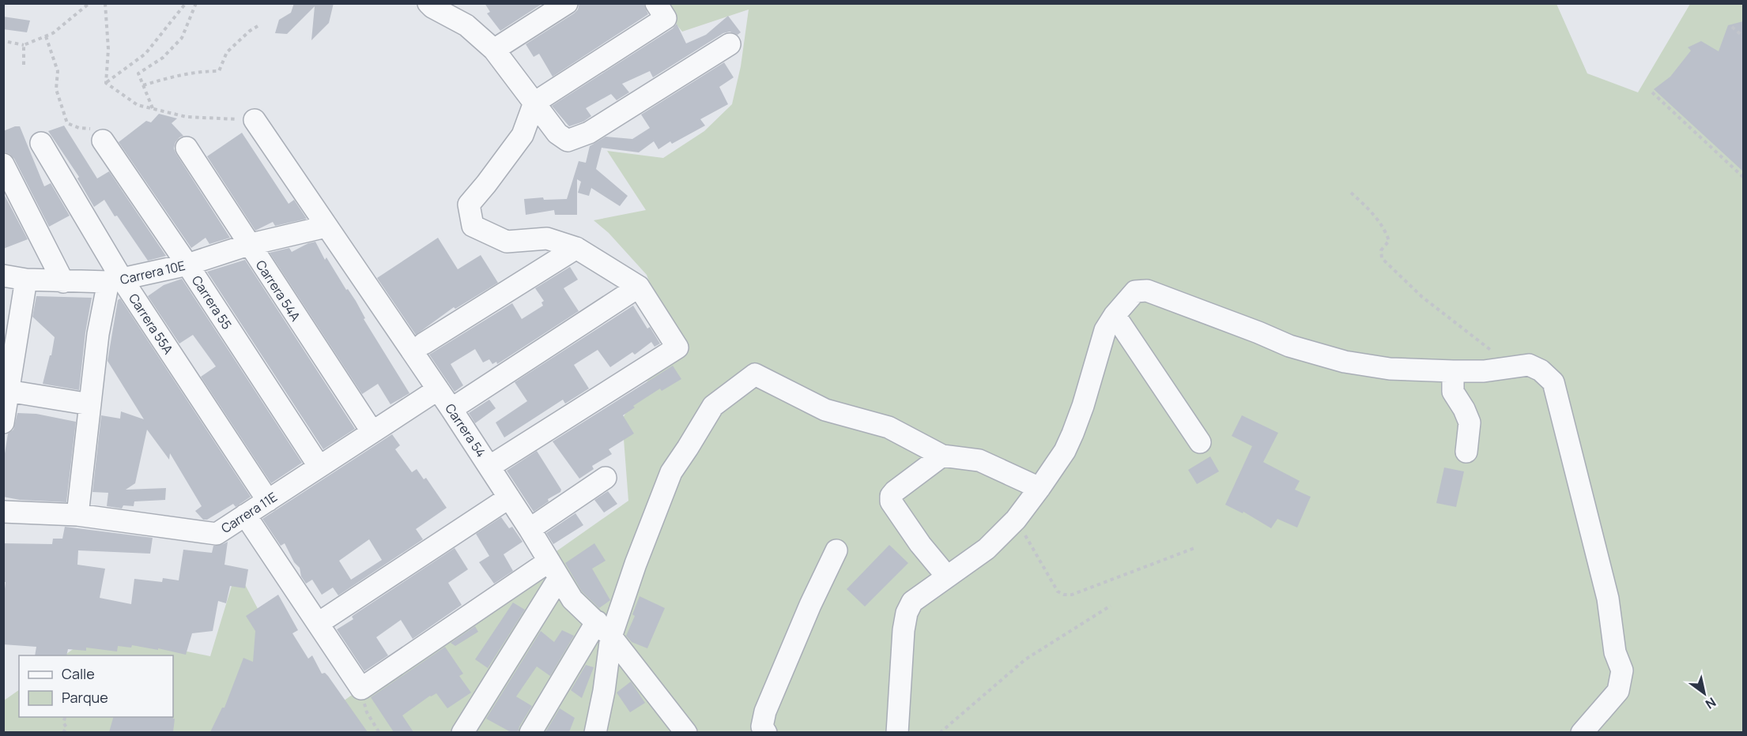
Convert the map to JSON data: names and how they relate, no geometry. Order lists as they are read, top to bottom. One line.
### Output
{"streets":{"street":["Carrera 10E","Carrera 54A","Carrera 55","Carrera 55A","Carrera 54","Carrera 11E"]},"crossings":[["Carrera 10E","Carrera 54A"],["Carrera 10E","Carrera 55"],["Carrera 10E","Carrera 55A"],["Carrera 10E","Carrera 54"],["Carrera 54A","Carrera 11E"],["Carrera 55","Carrera 11E"],["Carrera 55A","Carrera 11E"],["Carrera 54","Carrera 11E"]],"legend":["Calle","Parque"],"north":"bottom right"}
